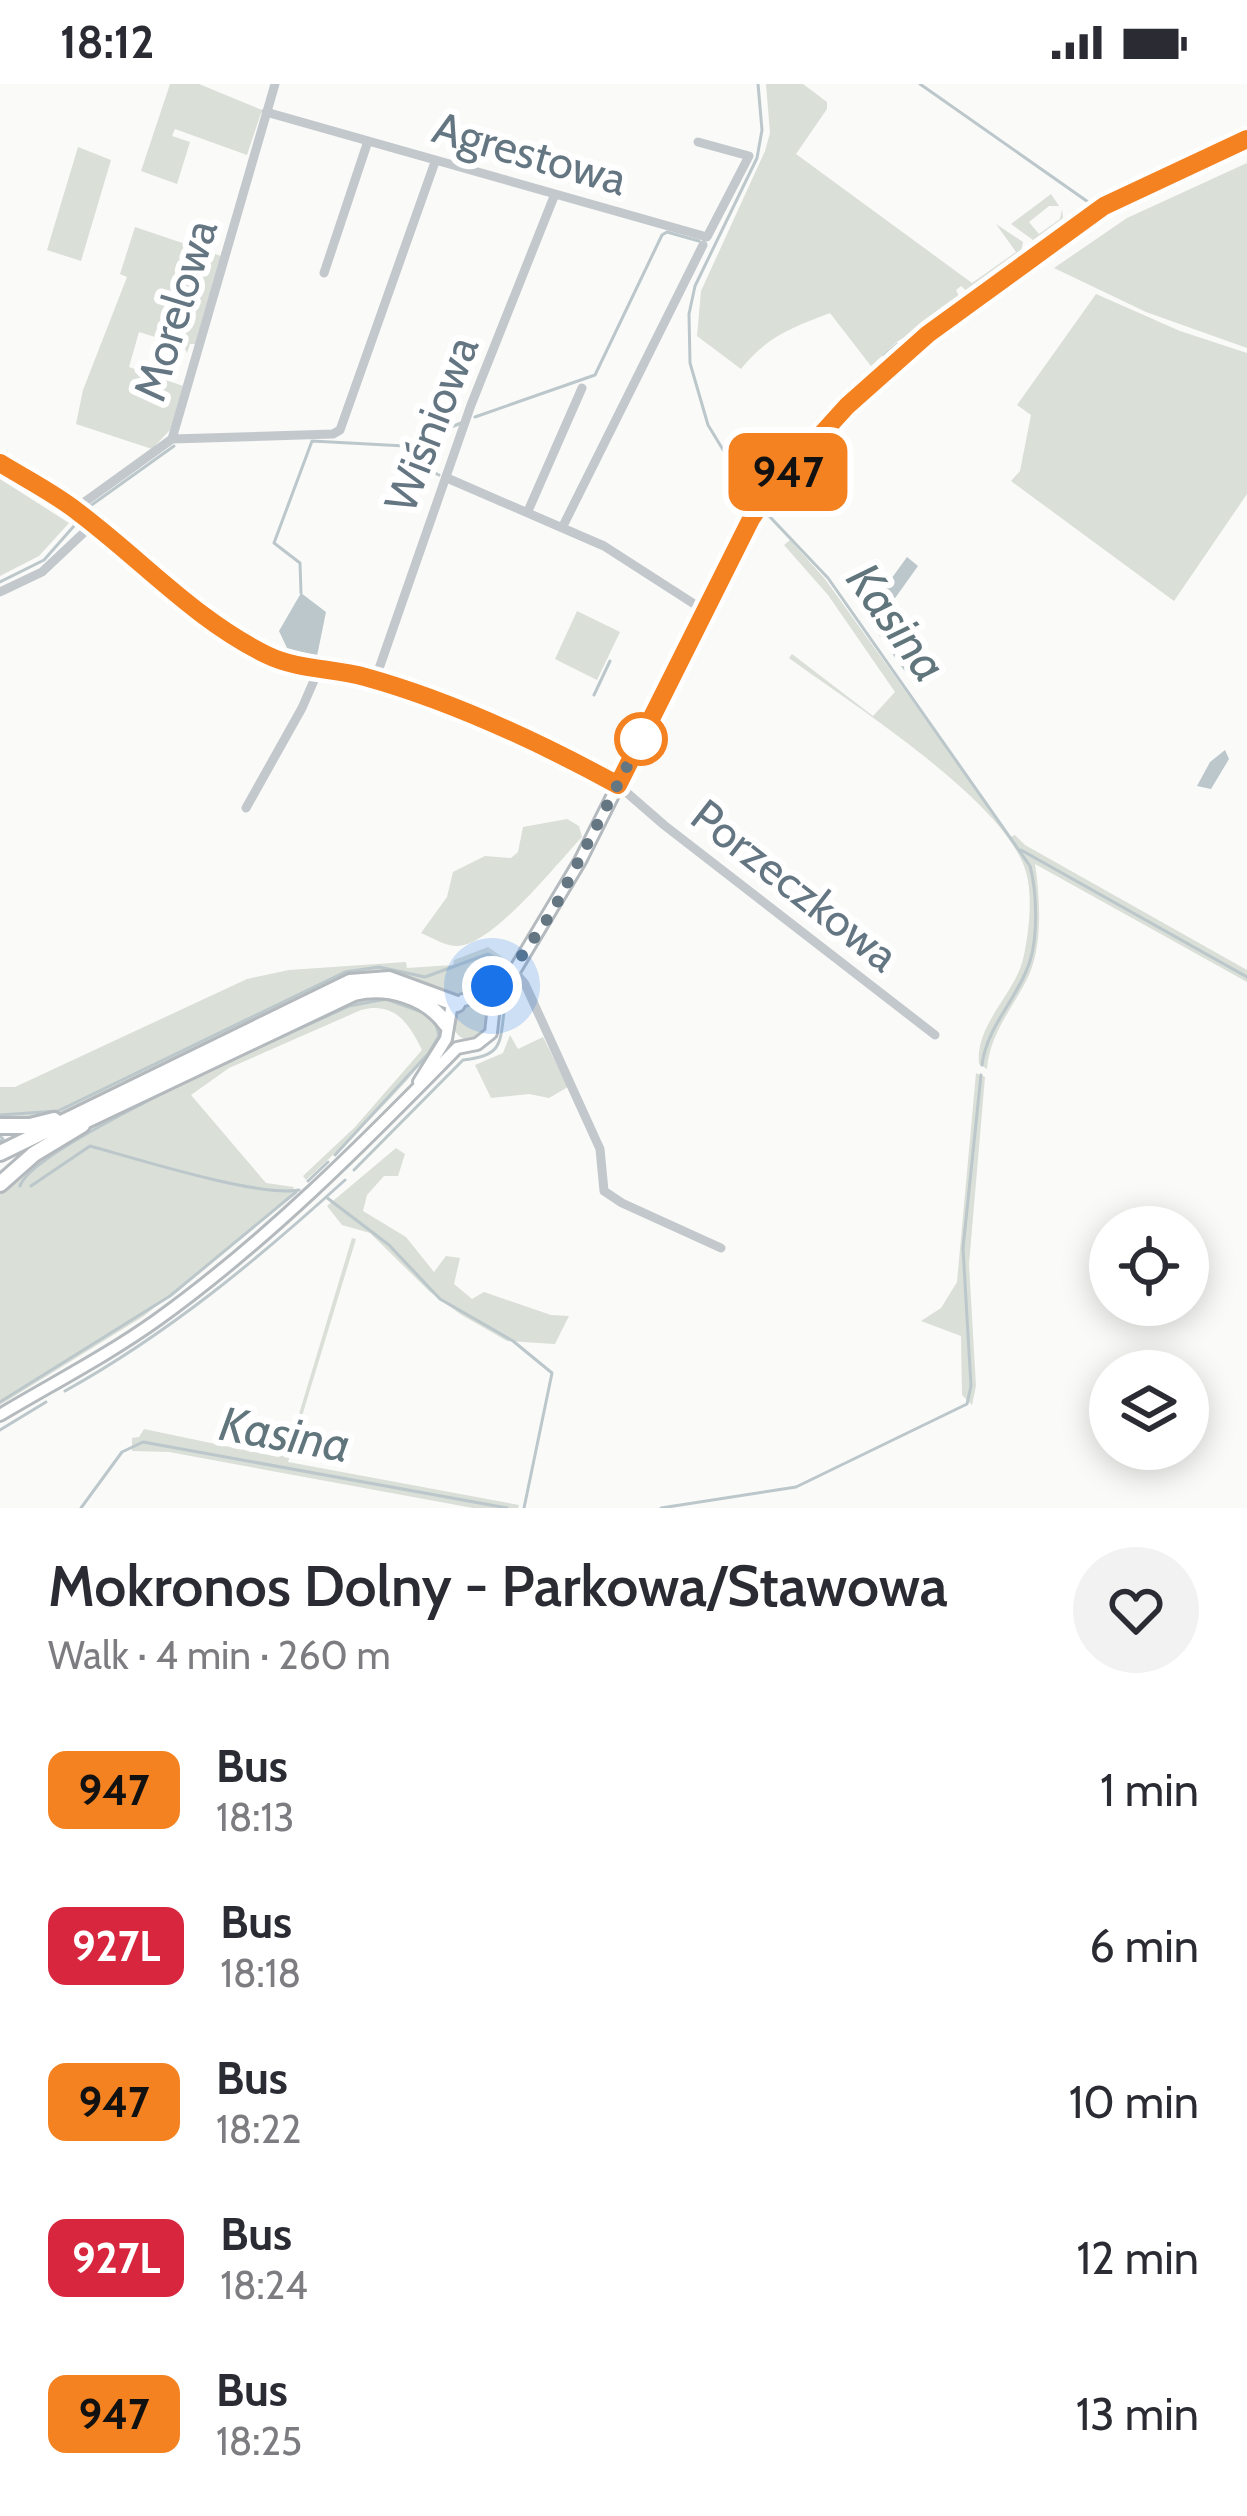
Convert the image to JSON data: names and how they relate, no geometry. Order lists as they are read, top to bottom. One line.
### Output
{"streets":{"street":["Agrestowa","Morelowa","Wiśniowa","Porzeczkowa"]},"crossings":[["Agrestowa","Morelowa"],["Agrestowa","Wiśniowa"],["Morelowa","Porzeczkowa"],["Wiśniowa","Porzeczkowa"]],"water":["Kasina"],"lines":["bus line 947"],"page":{"status":"18:12","on_map":"947","heading":["Mokronos Dolny - Parkowa/Stawowa","Walk · 4 min · 260 m"],"list":[{"mark":"947","name":"Bus","note":"18:13","value":"1 min"},{"mark":"927L","name":"Bus","note":"18:18","value":"6 min"},{"mark":"947","name":"Bus","note":"18:22","value":"10 min"},{"mark":"927L","name":"Bus","note":"18:24","value":"12 min"},{"mark":"947","name":"Bus","note":"18:25","value":"13 min"}]}}
